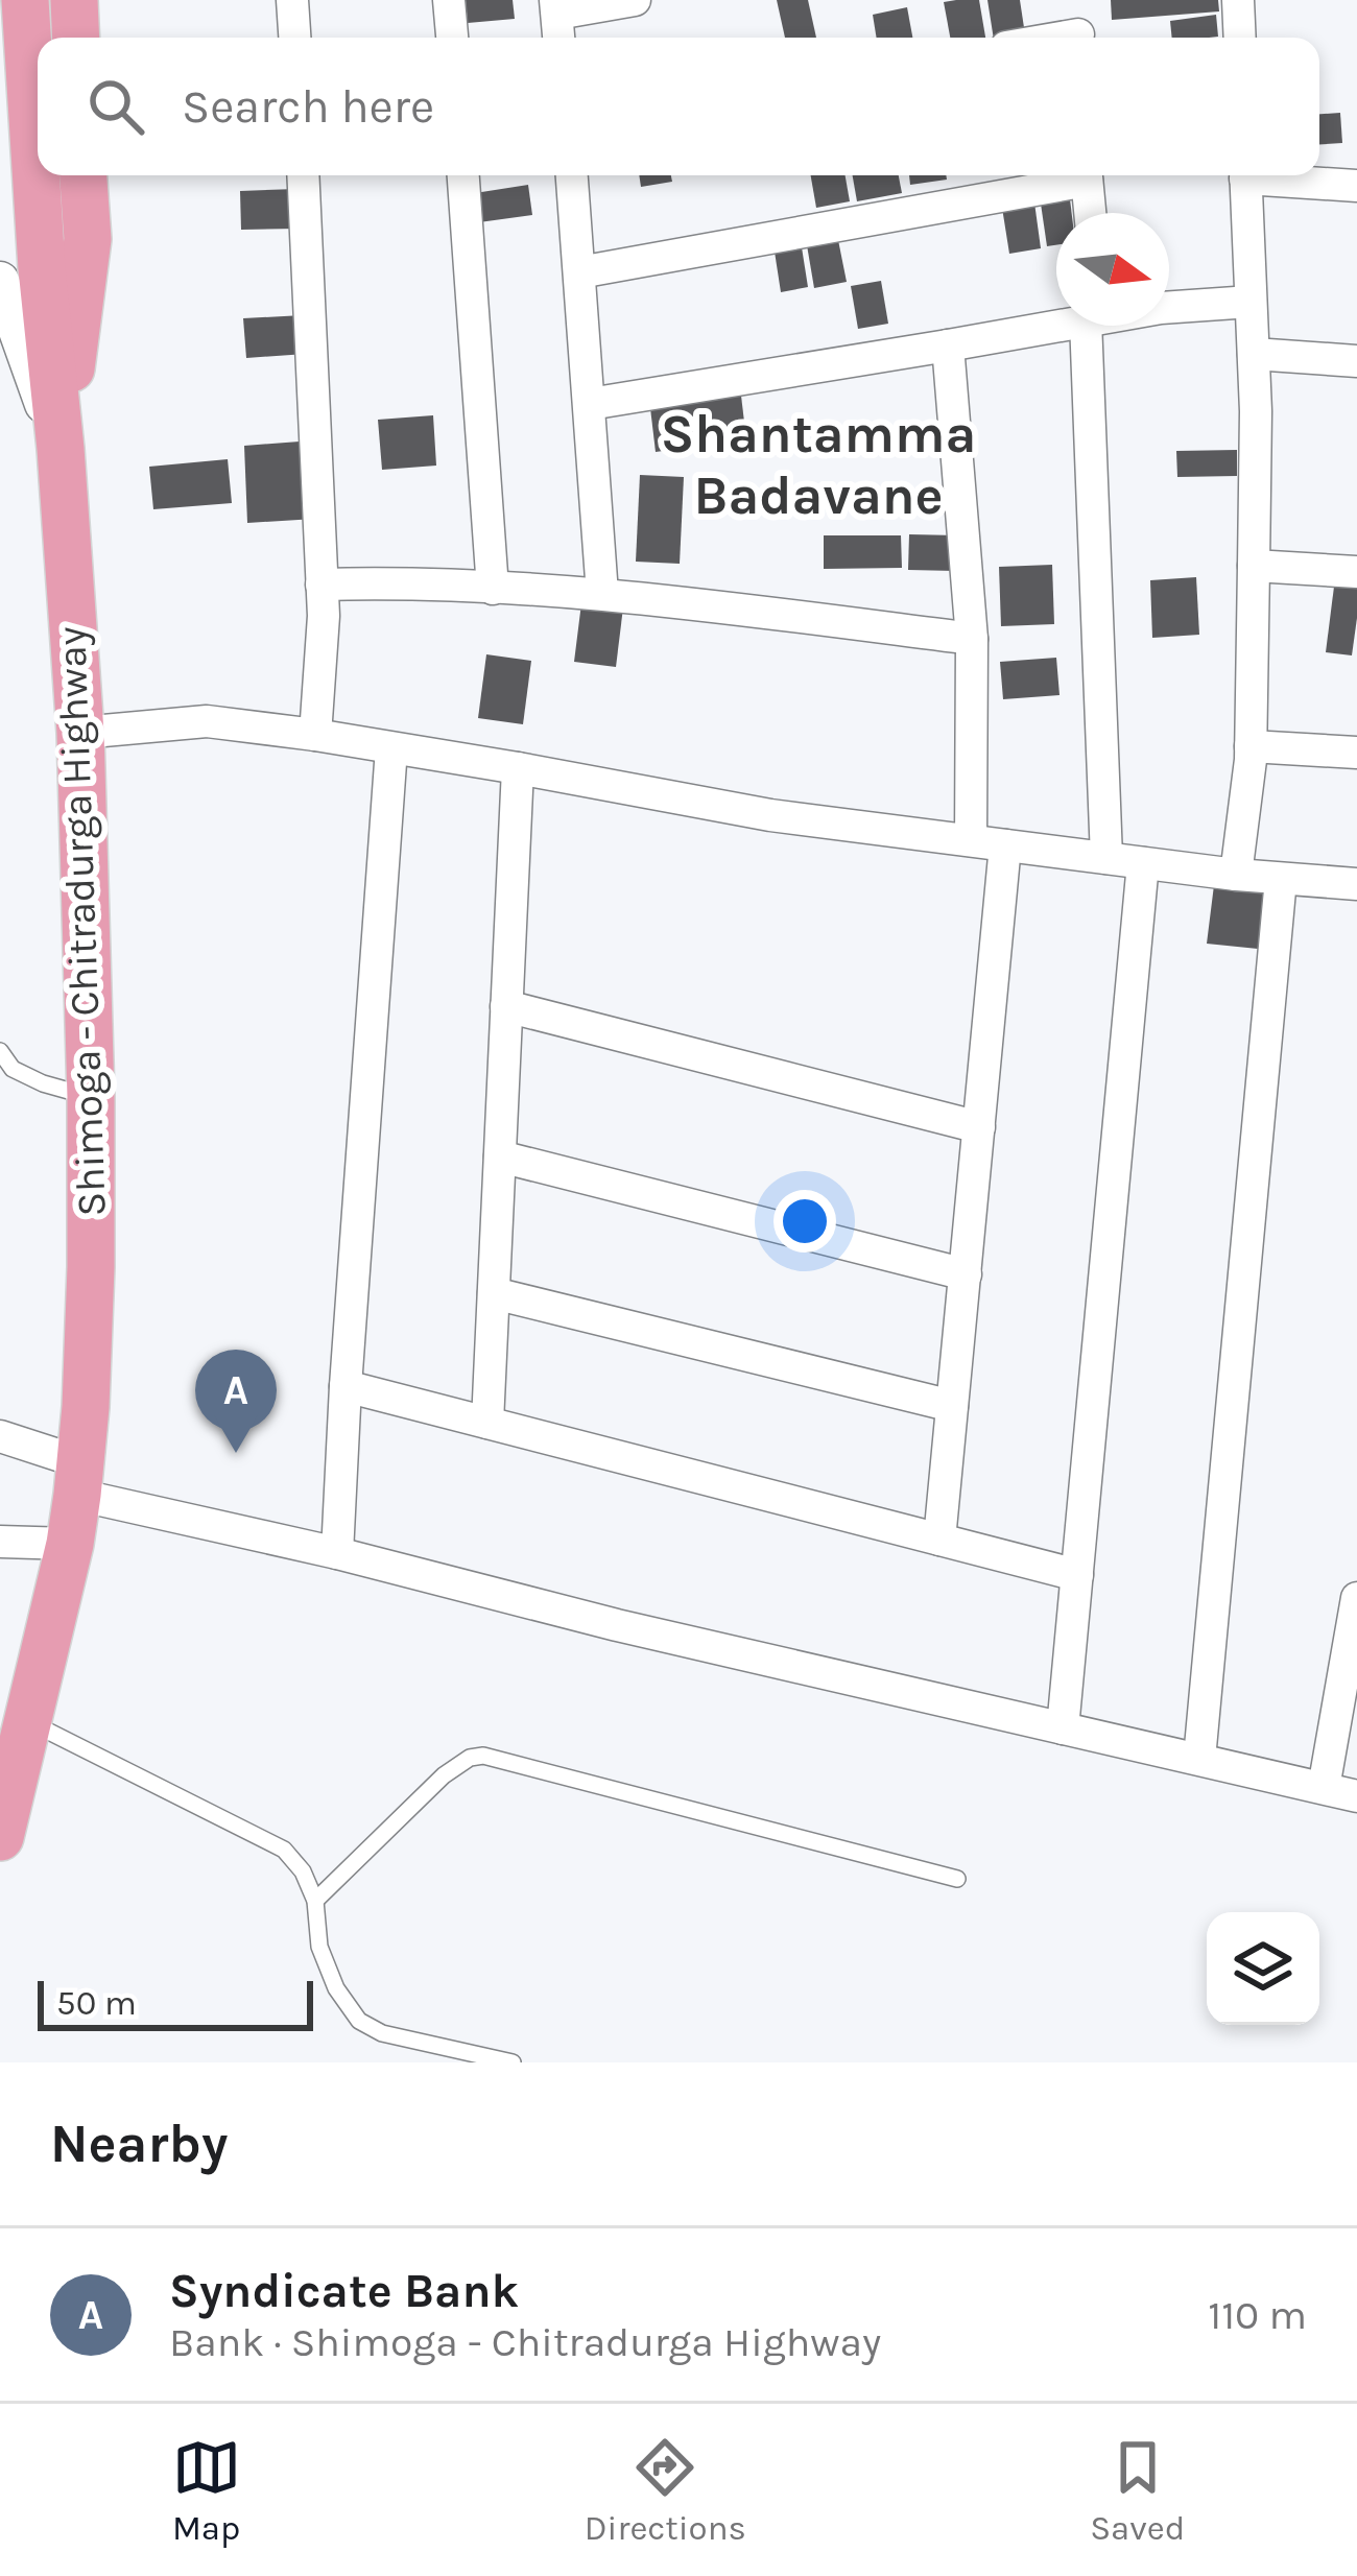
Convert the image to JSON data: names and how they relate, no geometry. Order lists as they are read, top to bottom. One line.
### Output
{"streets":{"main road":["Shimoga - Chitradurga Highway"]},"districts":["Shantamma Badavane"],"scale_bar":"50 m","north":"right","page":{"search":"Search here","pins":"A","scale":"50 m","heading":"Nearby","list":[{"mark":"A","name":"Syndicate Bank","note":"Bank · Shimoga - Chitradurga Highway","value":"110 m"}],"nav":["Map","Directions","Saved"]}}
